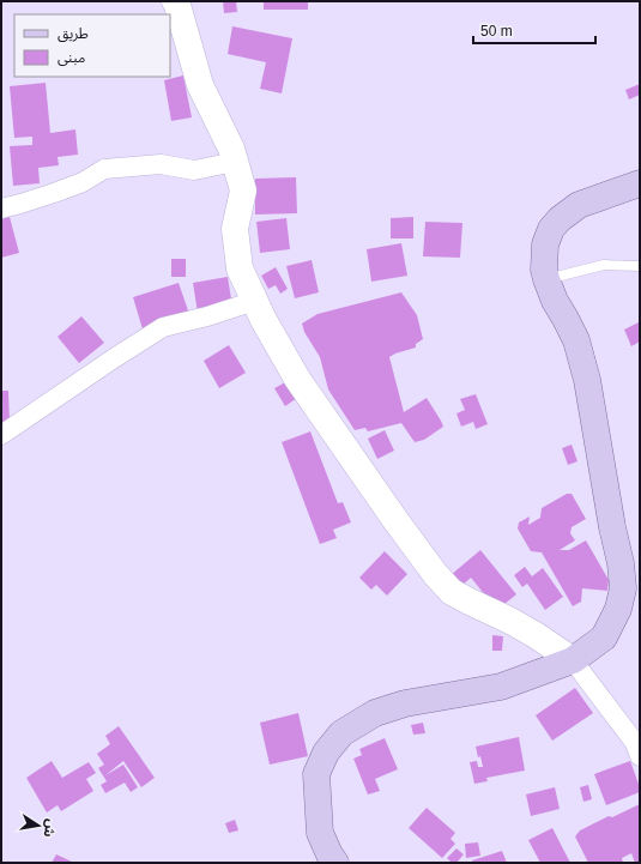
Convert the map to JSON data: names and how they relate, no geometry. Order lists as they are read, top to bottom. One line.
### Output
{"legend":["طريق","مبنى"],"scale_bar":"50 m","north":"right"}
